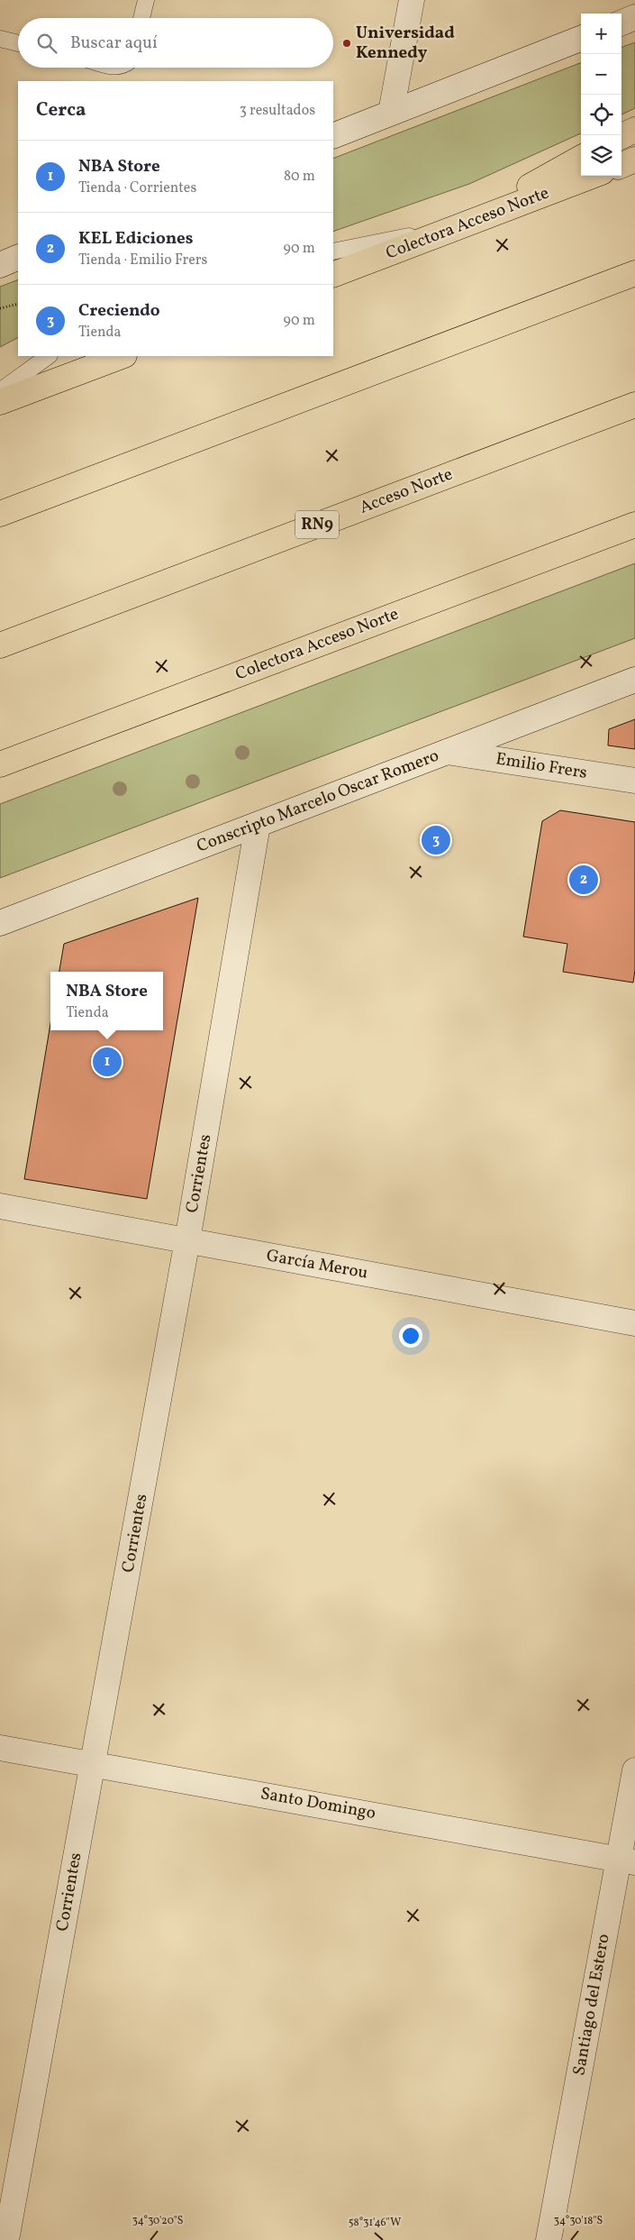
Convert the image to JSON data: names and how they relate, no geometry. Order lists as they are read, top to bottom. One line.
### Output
{"streets":{"highway":["Colectora Acceso Norte","Acceso Norte","RN9"],"street":["Emilio Frers","Conscripto Marcelo Oscar Romero","Corrientes","García Merou","Santo Domingo","Santiago del Estero"]},"crossings":[["Emilio Frers","Conscripto Marcelo Oscar Romero"],["Conscripto Marcelo Oscar Romero","Corrientes"],["Corrientes","García Merou"],["Corrientes","Santo Domingo"],["Santo Domingo","Santiago del Estero"]],"places":["Universidad Kennedy"],"page":{"map_buttons":["+","−"],"search":"Buscar aquí","heading":["Cerca","3 resultados"],"list":[{"mark":"1","name":"NBA Store","note":"Tienda · Corrientes","value":"80 m"},{"mark":"2","name":"KEL Ediciones","note":"Tienda · Emilio Frers","value":"90 m"},{"mark":"3","name":"Creciendo","note":"Tienda","value":"90 m"}],"pins":["3","2","1"],"popup":["NBA Store","Tienda"]},"coordinates":["34°30'20\"S","34°30'18\"S","58°31'46\"W"]}
